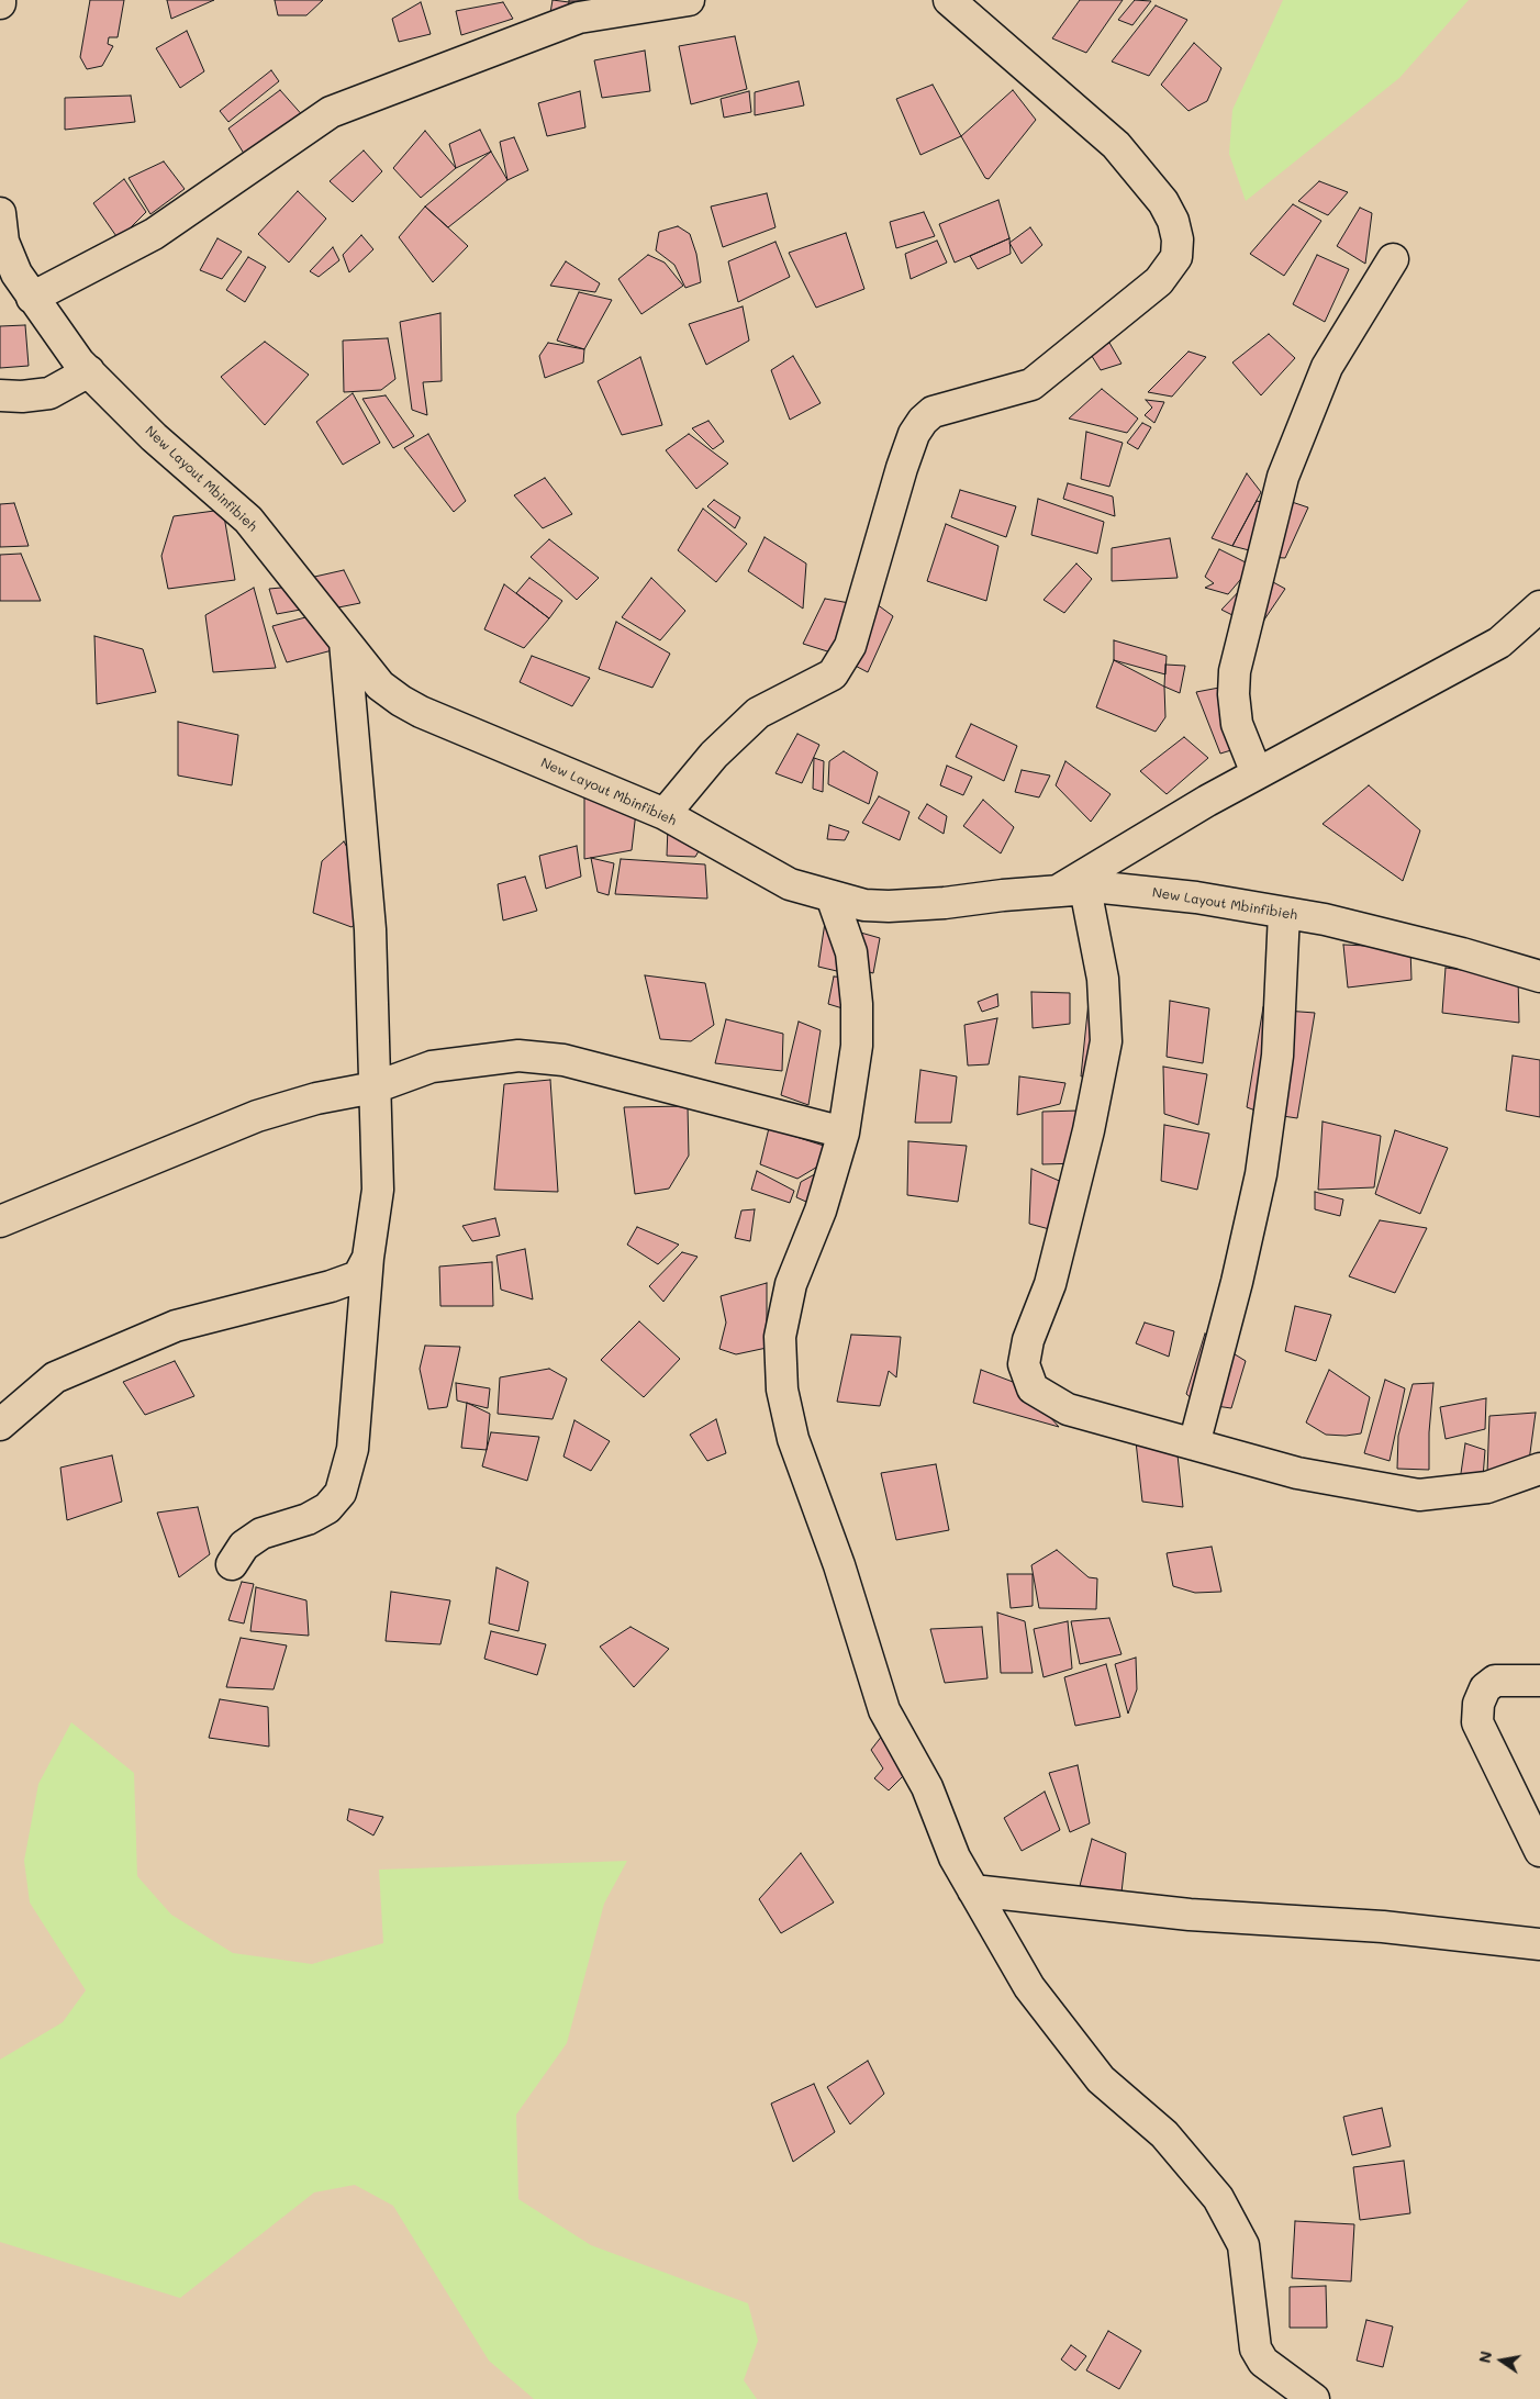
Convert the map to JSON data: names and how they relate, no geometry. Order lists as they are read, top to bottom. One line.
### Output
{"streets":{"street":["New Layout Mbinfibieh"]},"north":"left"}
